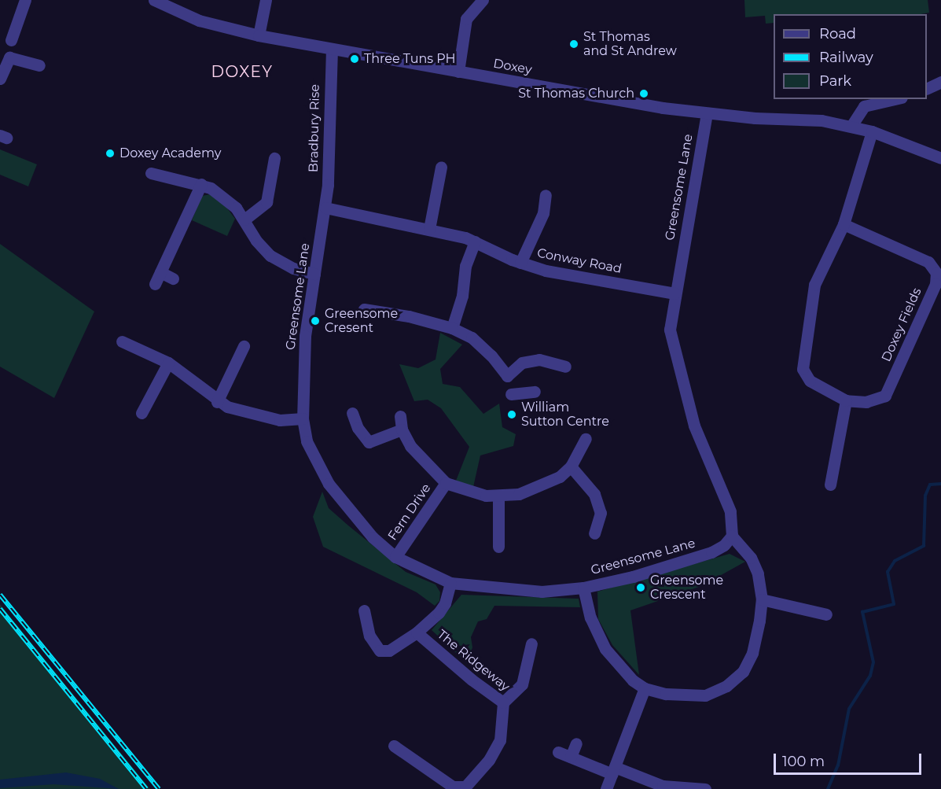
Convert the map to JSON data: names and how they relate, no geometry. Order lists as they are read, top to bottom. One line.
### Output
{"streets":{"street":["Doxey","Bradbury Rise","Greensome Lane","Conway Road","Doxey Fields","Fern Drive","The Ridgeway"]},"crossings":[["Doxey","Bradbury Rise"],["Doxey","Greensome Lane"],["Doxey","Doxey Fields"],["Bradbury Rise","Greensome Lane"],["Bradbury Rise","Conway Road"],["Greensome Lane","Conway Road"],["Greensome Lane","Fern Drive"]],"districts":["DOXEY"],"places":["St Thomas and St Andrew","Three Tuns PH","St Thomas Church","Doxey Academy","Greensome Cresent","William Sutton Centre","Greensome Crescent"],"legend":["Road","Railway","Park"],"scale_bar":"100 m"}
